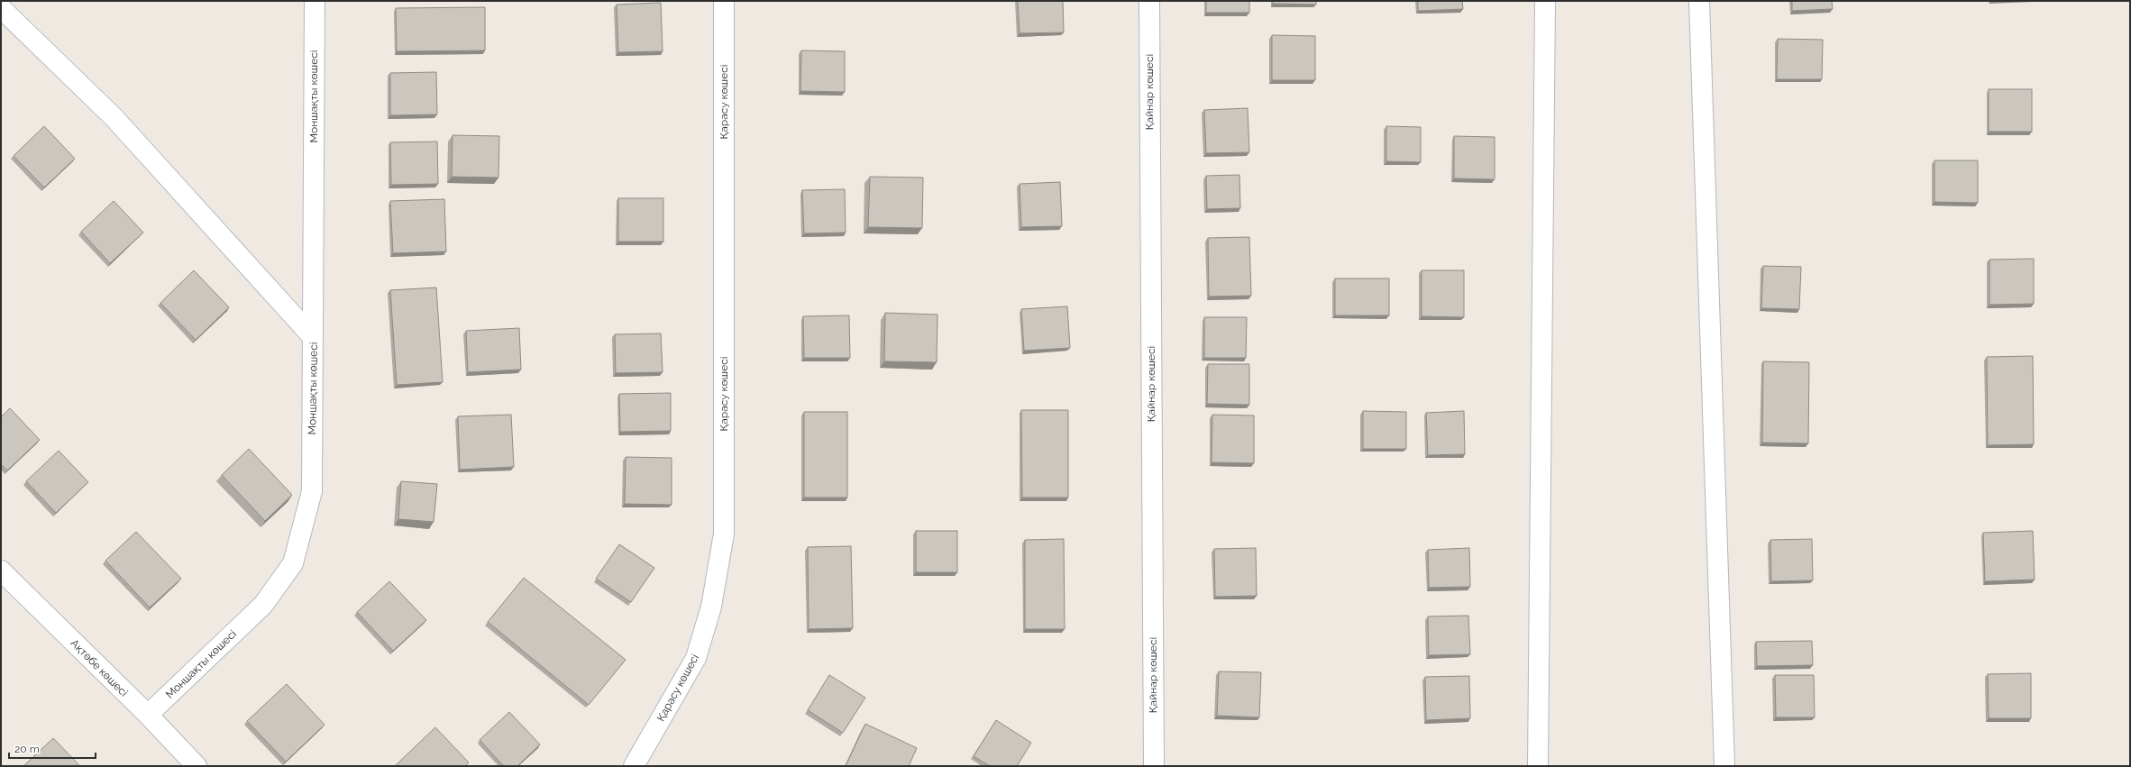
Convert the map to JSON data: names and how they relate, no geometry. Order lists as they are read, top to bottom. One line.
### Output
{"streets":{"street":["Қайнар көшесі","Моншақты көшесі","Қарасу көшесі","Ақтөбе көшесі"]},"crossings":[["Моншақты көшесі","Ақтөбе көшесі"]],"scale_bar":"20 m"}
